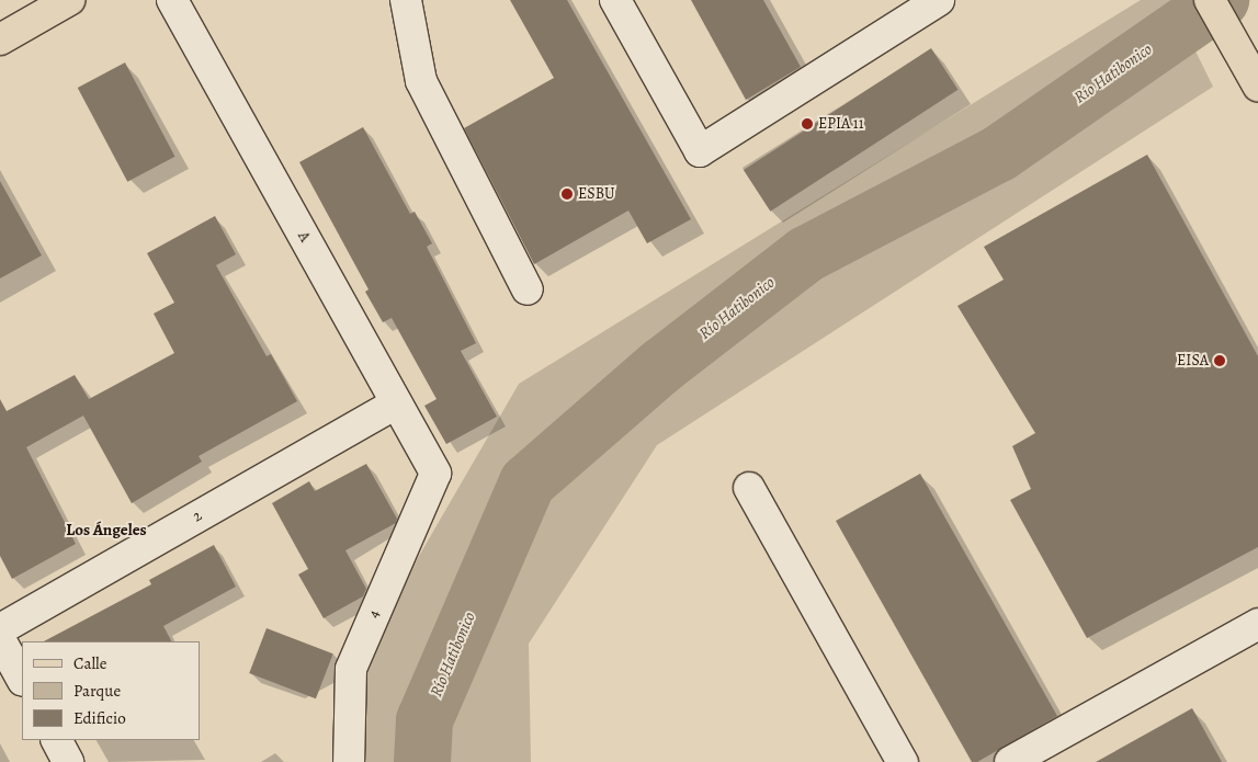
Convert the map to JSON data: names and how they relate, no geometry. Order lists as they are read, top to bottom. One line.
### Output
{"streets":{"street":["A","2","4"]},"crossings":[["A","2"],["A","4"]],"districts":["Los Ángeles"],"water":["Río Hatibonico"],"places":["EPIA 11","ESBU","EISA"],"legend":["Calle","Parque","Edificio"]}
